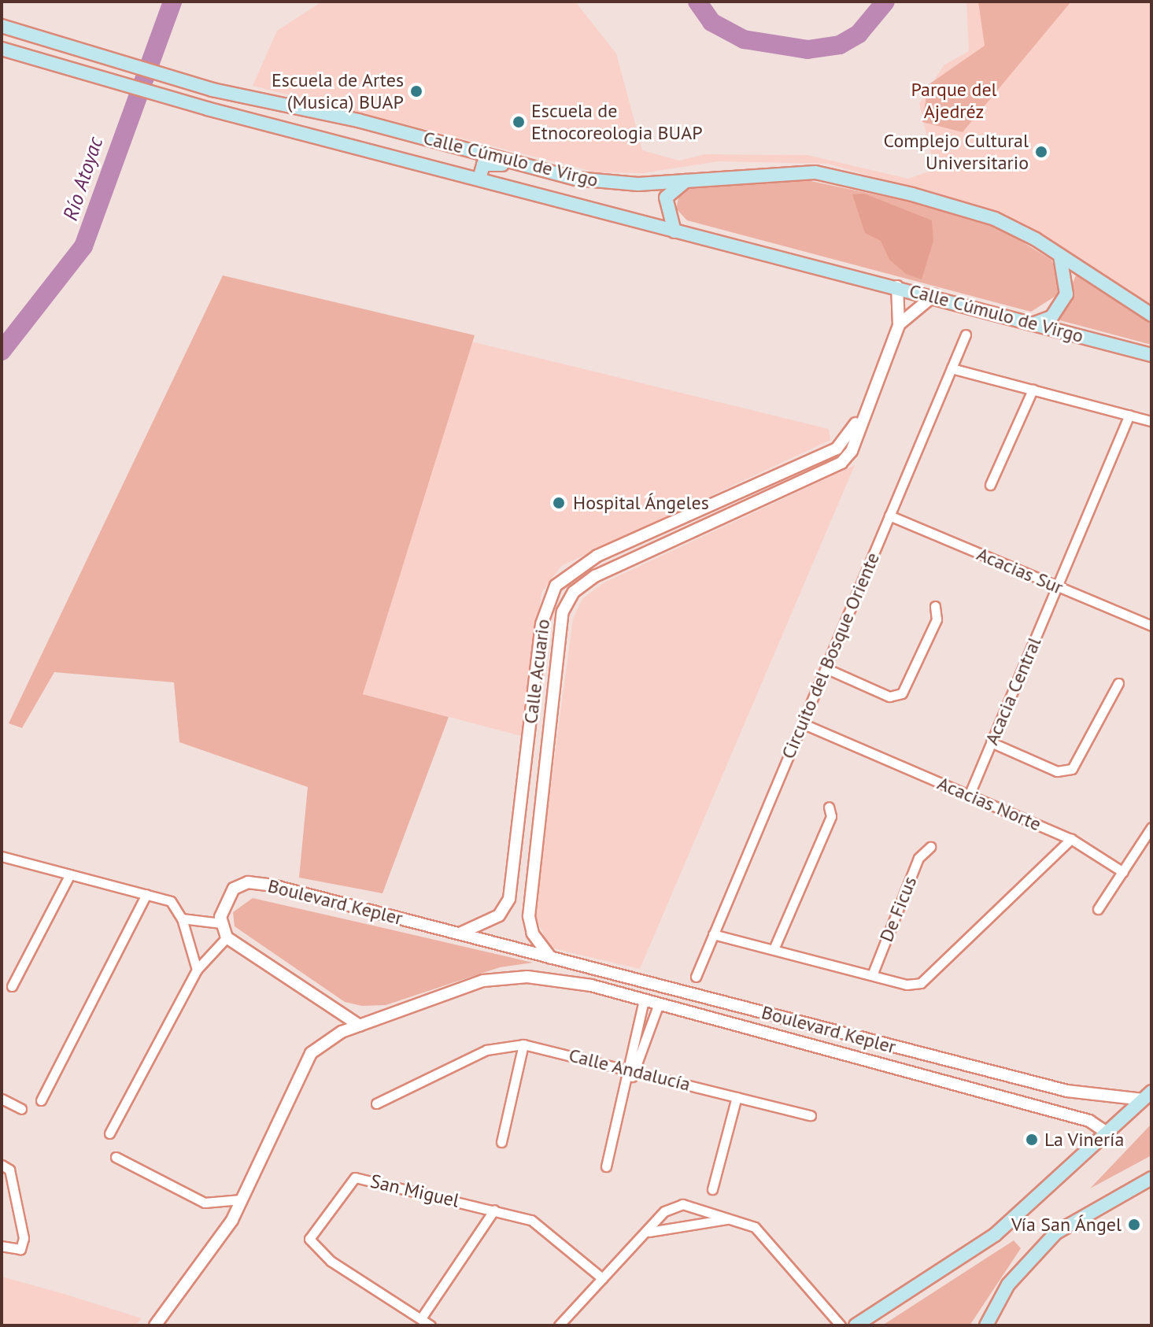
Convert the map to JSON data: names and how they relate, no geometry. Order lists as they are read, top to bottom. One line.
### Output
{"streets":{"main road":["Calle Cúmulo de Virgo"],"street":["Acacias Sur","Circuito del Bosque Oriente","Calle Acuario","Acacia Central","Acacias Norte","Boulevard Kepler","De Ficus","Calle Andalucía","San Miguel"]},"crossings":[["Calle Cúmulo de Virgo","Calle Acuario"],["Acacias Sur","Circuito del Bosque Oriente"],["Acacias Sur","Acacia Central"],["Circuito del Bosque Oriente","Acacias Norte"],["Calle Acuario","Boulevard Kepler"],["Acacia Central","Acacias Norte"]],"water":["Río Atoyac"],"parks":["Parque del Ajedréz"],"places":["Escuela de Artes (Musica) BUAP","Escuela de Etnocoreologia BUAP","Complejo Cultural Universitario","Hospital Ángeles","La Vinería","Vía San Ángel"]}
